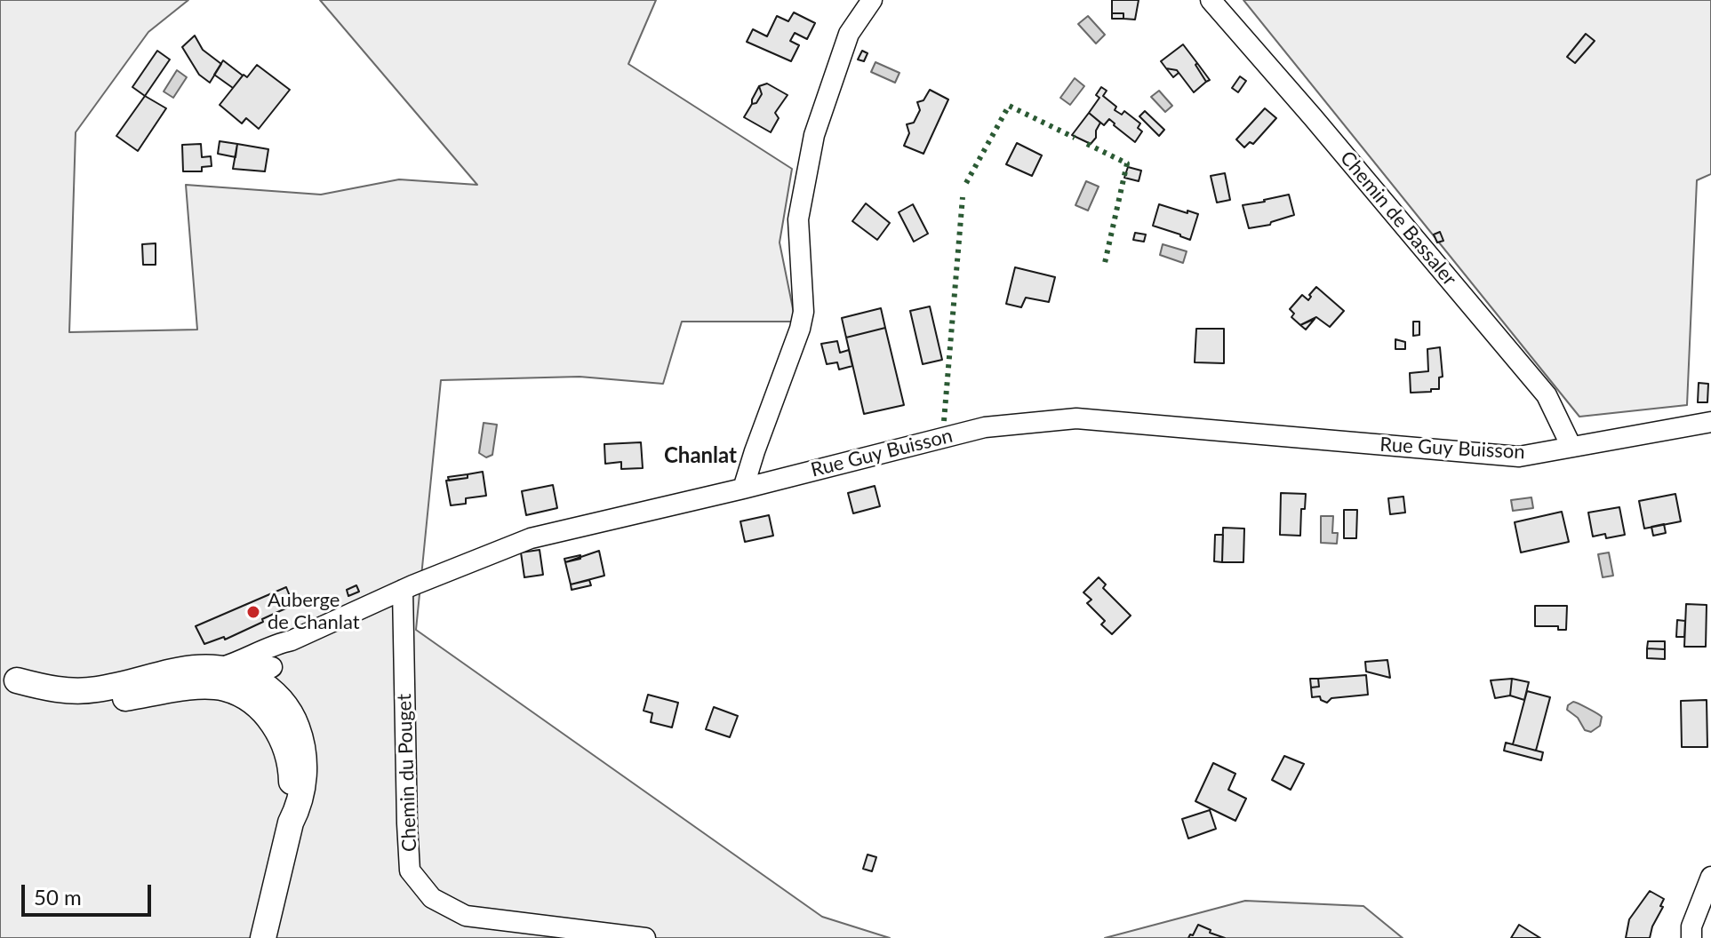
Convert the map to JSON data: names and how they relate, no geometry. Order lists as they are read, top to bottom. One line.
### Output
{"streets":{"street":["Chemin de Bassaler","Rue Guy Buisson","Chemin du Pouget"]},"crossings":[["Chemin de Bassaler","Rue Guy Buisson"],["Rue Guy Buisson","Chemin du Pouget"]],"districts":["Chanlat"],"places":["Auberge de Chanlat"],"scale_bar":"50 m"}
